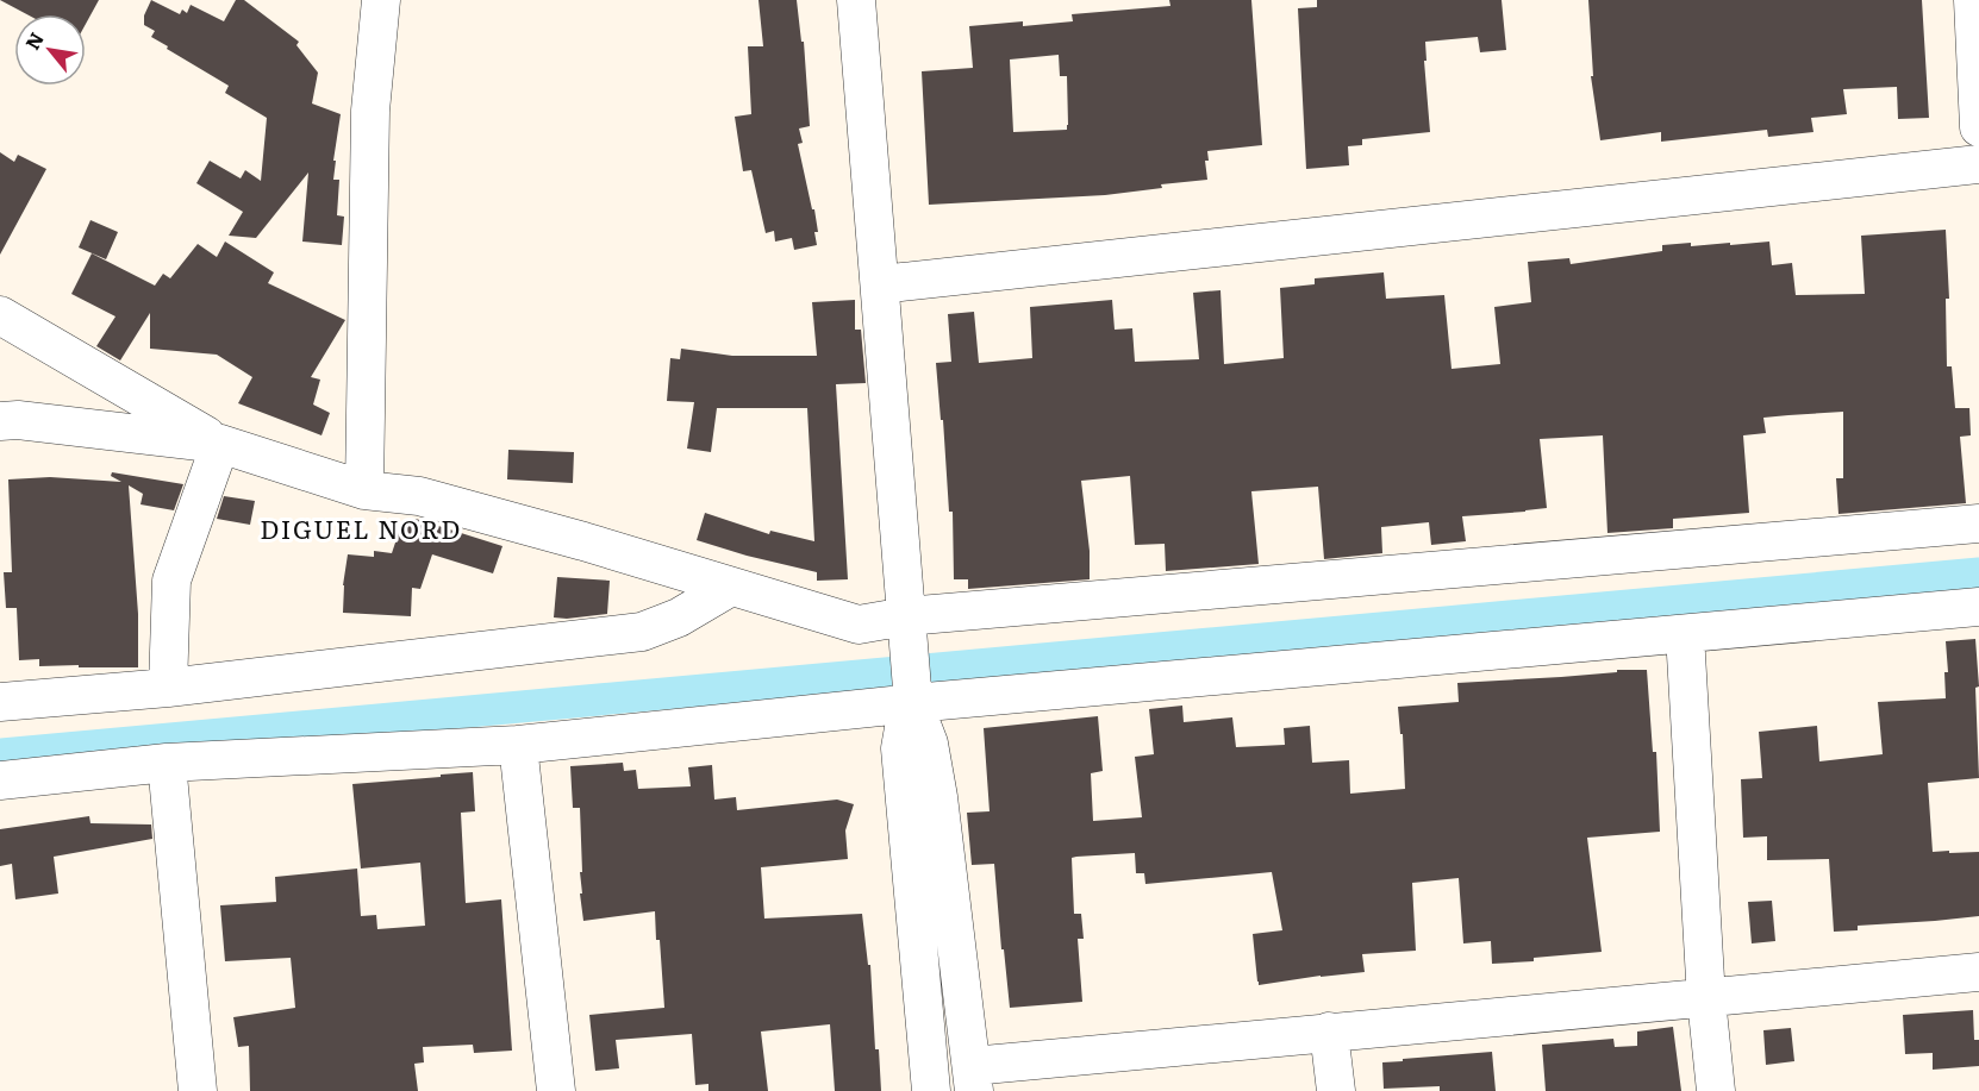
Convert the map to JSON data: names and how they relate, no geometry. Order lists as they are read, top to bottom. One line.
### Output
{"districts":["DIGUEL NORD"],"north":"top left"}
